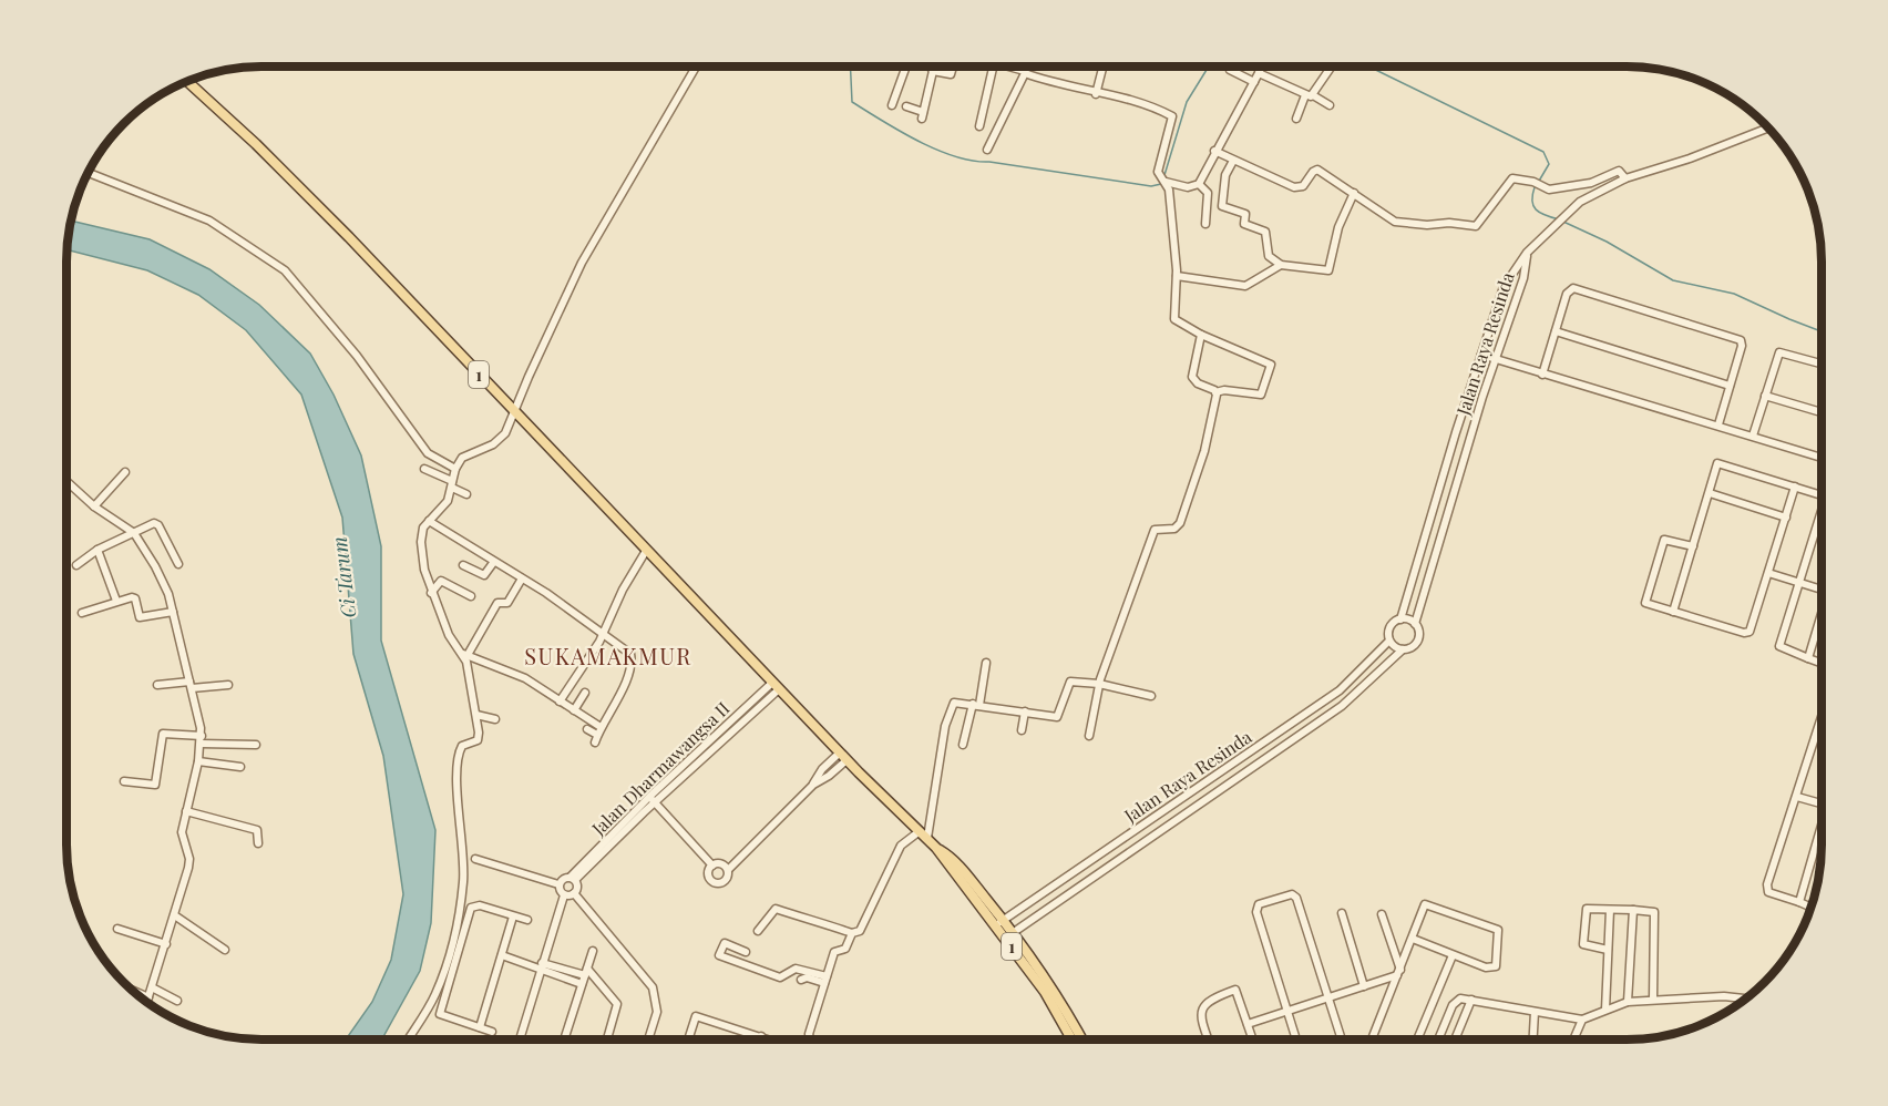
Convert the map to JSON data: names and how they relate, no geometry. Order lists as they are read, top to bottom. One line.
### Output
{"streets":{"main road":["1"],"street":["Jalan Raya Resinda","Jalan Dharmawangsa II"]},"crossings":[["Jalan Raya Resinda","1"],["1","Jalan Dharmawangsa II"]],"districts":["SUKAMAKMUR"],"water":["Ci Tarum"]}
